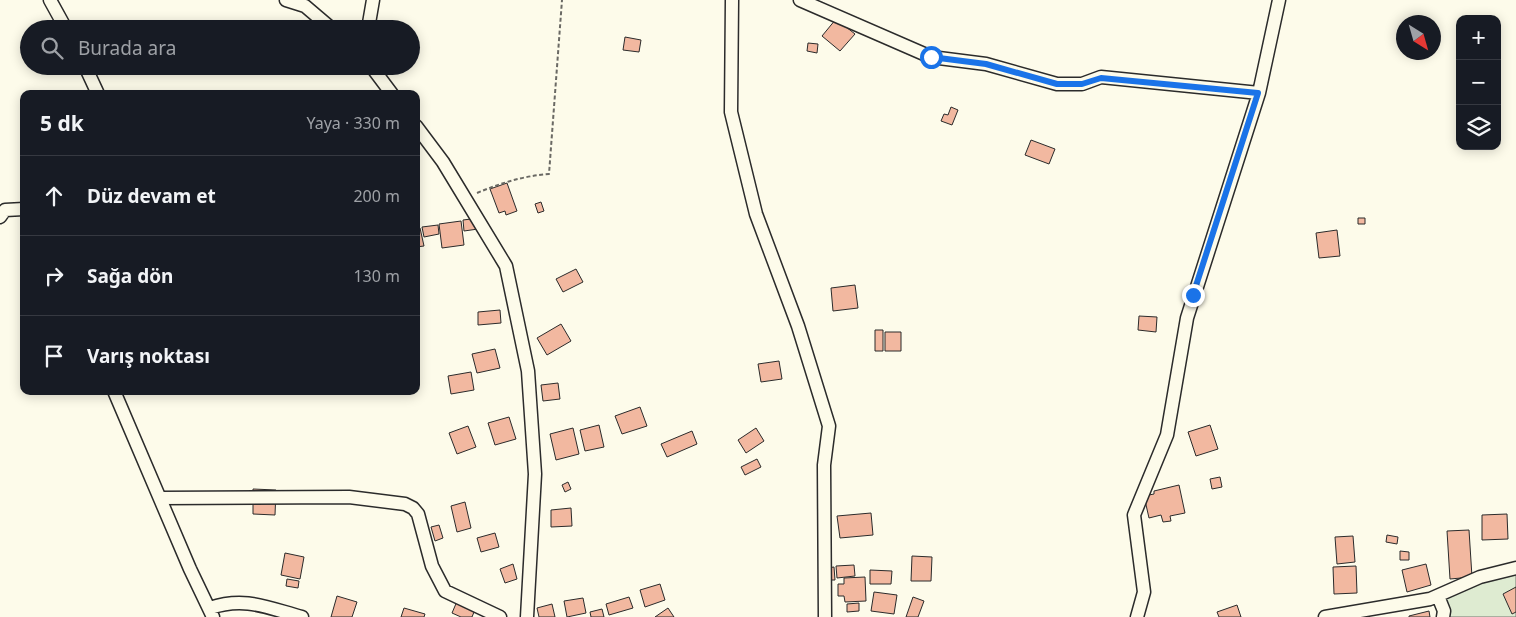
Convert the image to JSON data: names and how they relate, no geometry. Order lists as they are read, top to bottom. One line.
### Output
{"north":"bottom right","page":{"map_buttons":["+","−"],"search":"Burada ara","heading":["5 dk","Yaya · 330 m"],"list":[["Düz devam et","200 m"],["Sağa dön","130 m"],"Varış noktası"]}}
